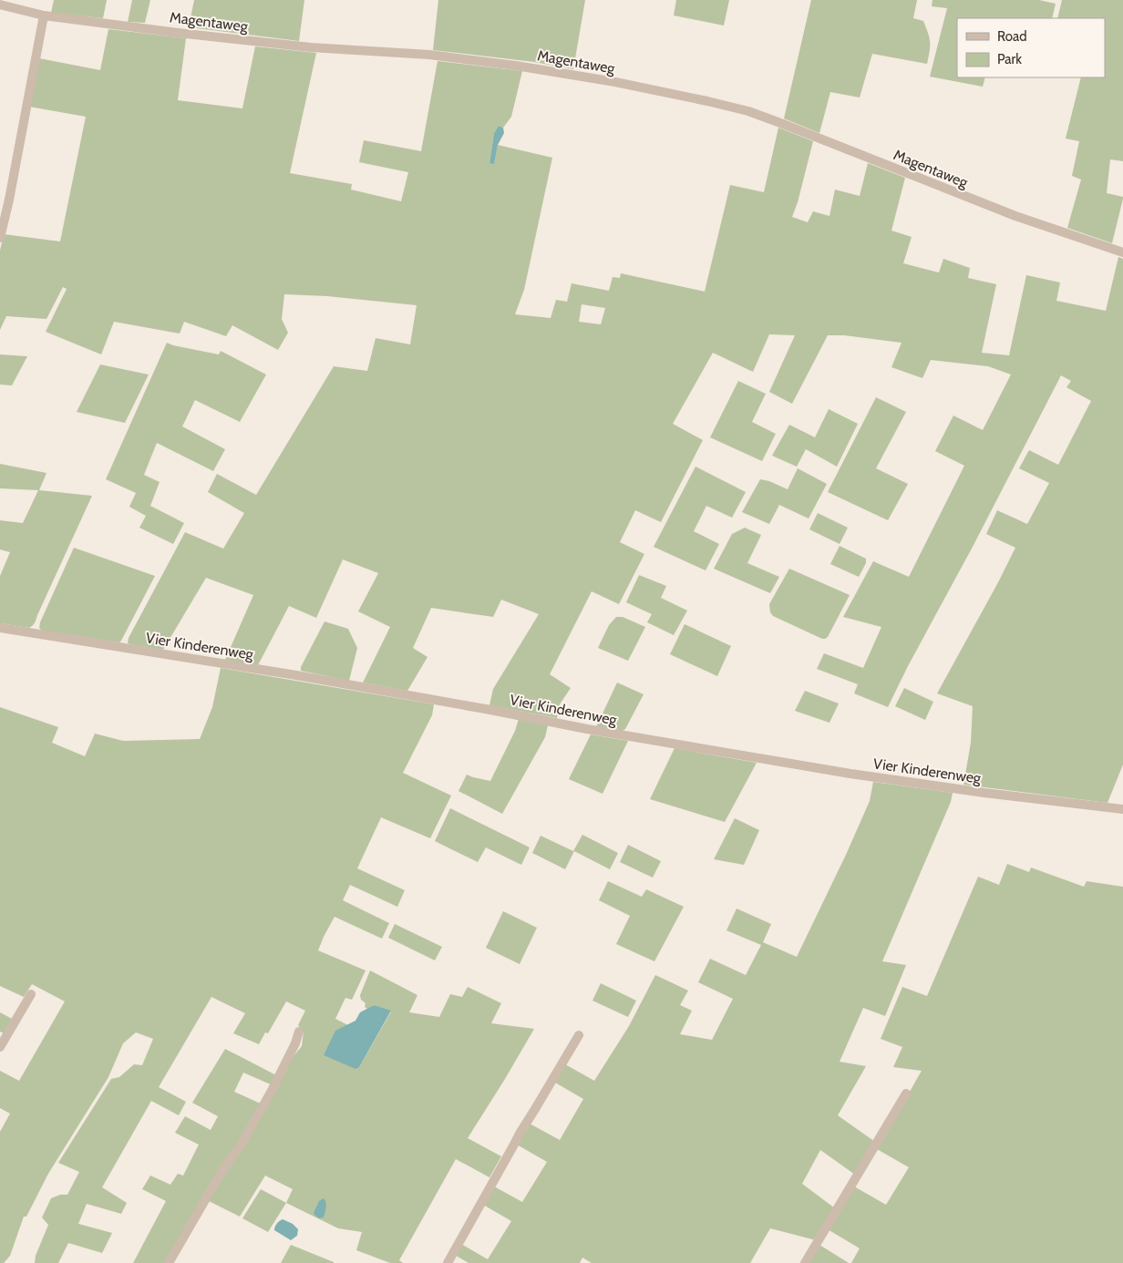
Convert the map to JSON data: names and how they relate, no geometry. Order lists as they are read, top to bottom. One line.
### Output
{"streets":{"street":["Magentaweg","Vier Kinderenweg"]},"legend":["Road","Park"]}
